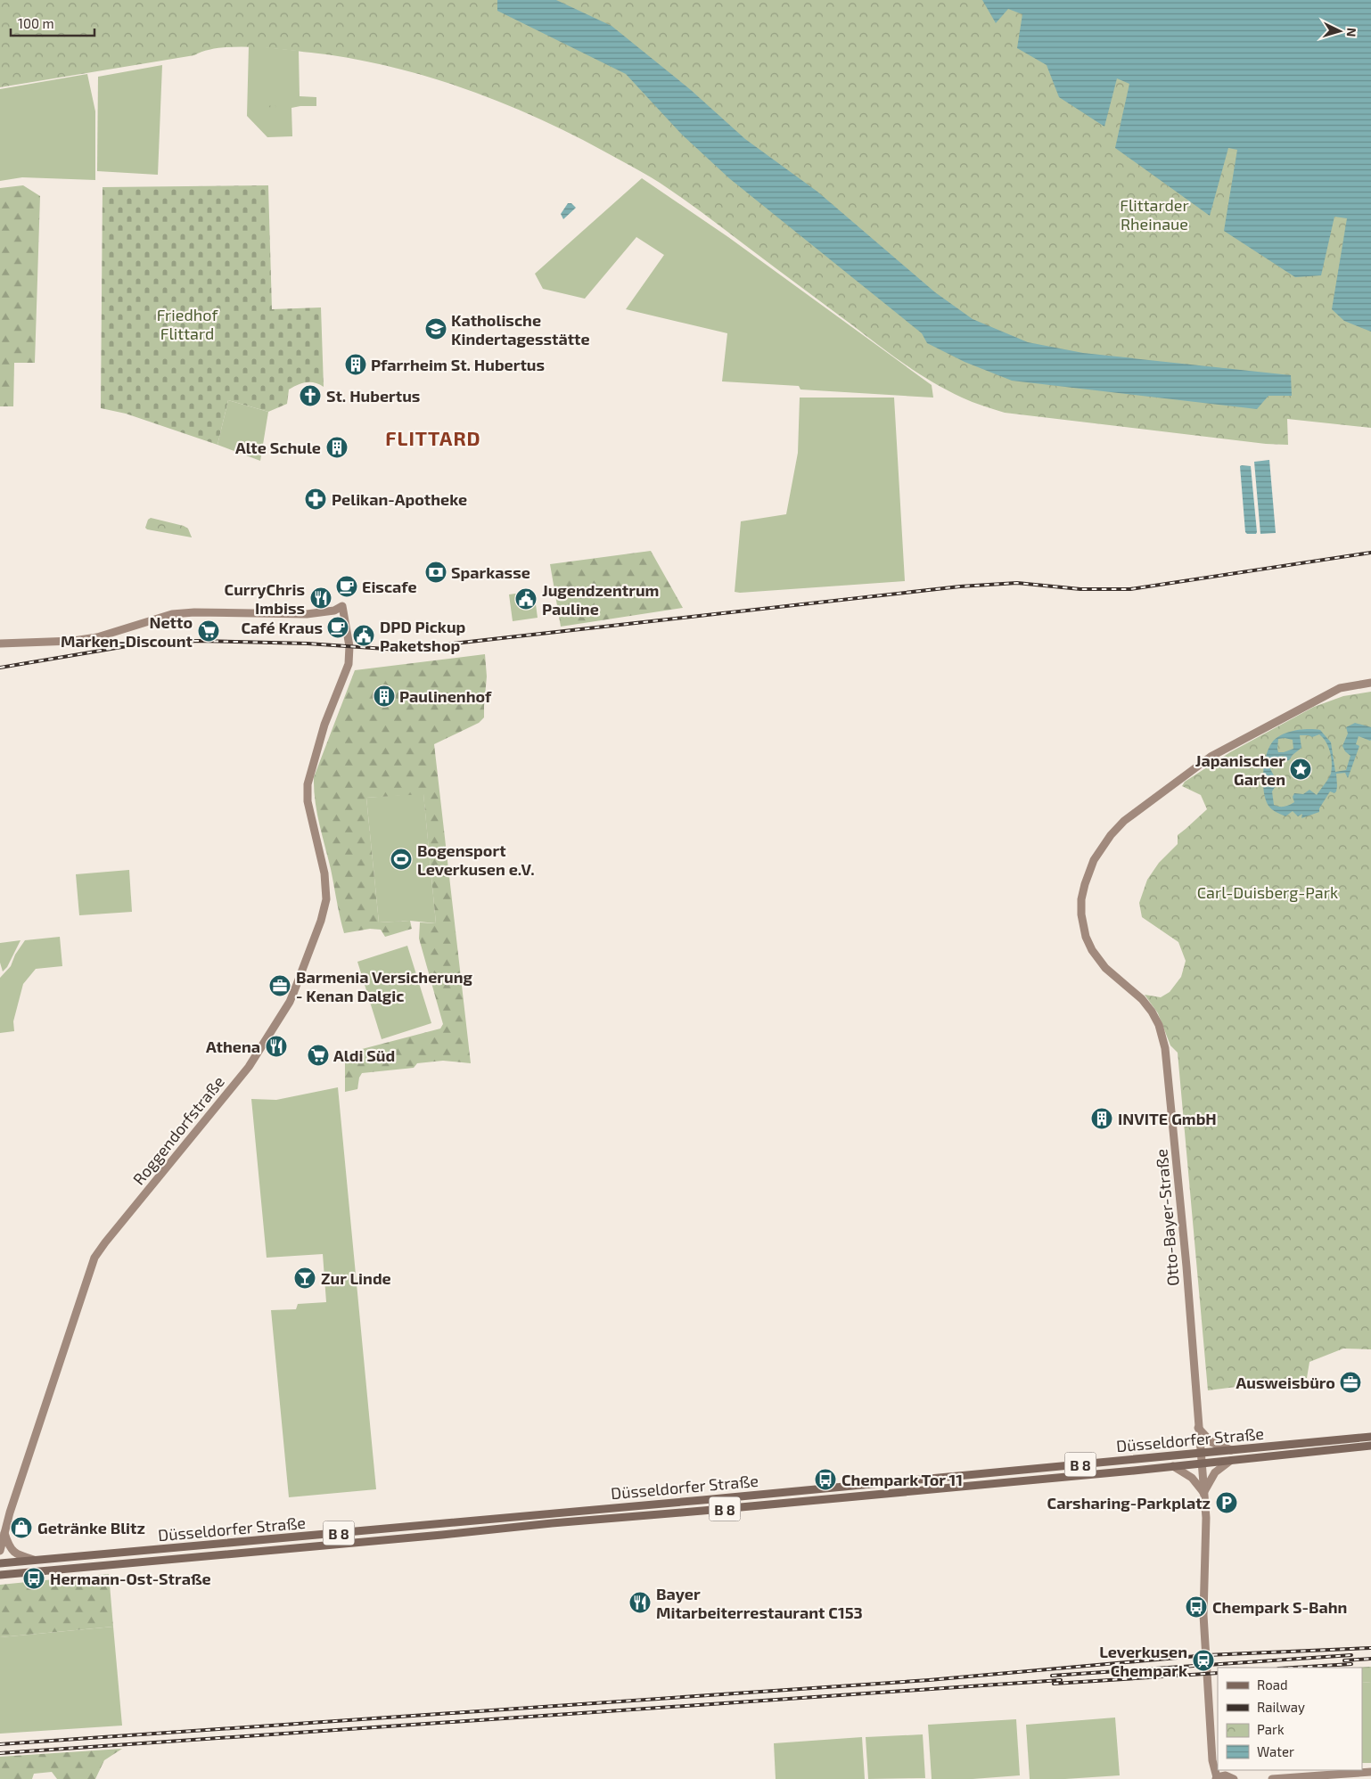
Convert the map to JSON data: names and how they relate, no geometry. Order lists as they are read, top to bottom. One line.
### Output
{"streets":{"main road":["Düsseldorfer Straße","B 8"],"street":["Roggendorfstraße","Otto-Bayer-Straße"]},"crossings":[["Otto-Bayer-Straße","Düsseldorfer Straße"]],"districts":["FLITTARD"],"parks":["Flittarder Rheinaue","Friedhof Flittard","Carl-Duisberg-Park"],"places":{"school or university":["Katholische Kindertagesstätte"],"building":["Pfarrheim St. Hubertus","Alte Schule","Paulinenhof","INVITE GmbH"],"church":["St. Hubertus"],"pharmacy":["Pelikan-Apotheke"],"bank":["Sparkasse"],"cafe":["Eiscafe","Café Kraus"],"restaurant":["CurryChris Imbiss","Athena","Bayer Mitarbeiterrestaurant C153"],"public building":["Jugendzentrum Pauline","DPD Pickup Paketshop"],"supermarket":["Netto Marken-Discount","Aldi Süd"],"place":["Japanischer Garten"],"sports":["Bogensport Leverkusen e.V."],"office":["Barmenia Versicherung - Kenan Dalgic","Ausweisbüro"],"bar":["Zur Linde"],"bus stop":["Chempark Tor 11","Hermann-Ost-Straße","Chempark S-Bahn"],"parking":["Carsharing-Parkplatz"],"shop":["Getränke Blitz"],"station":["Leverkusen Chempark"]},"legend":["Road","Railway","Park","Water"],"scale_bar":"100 m","north":"right"}
